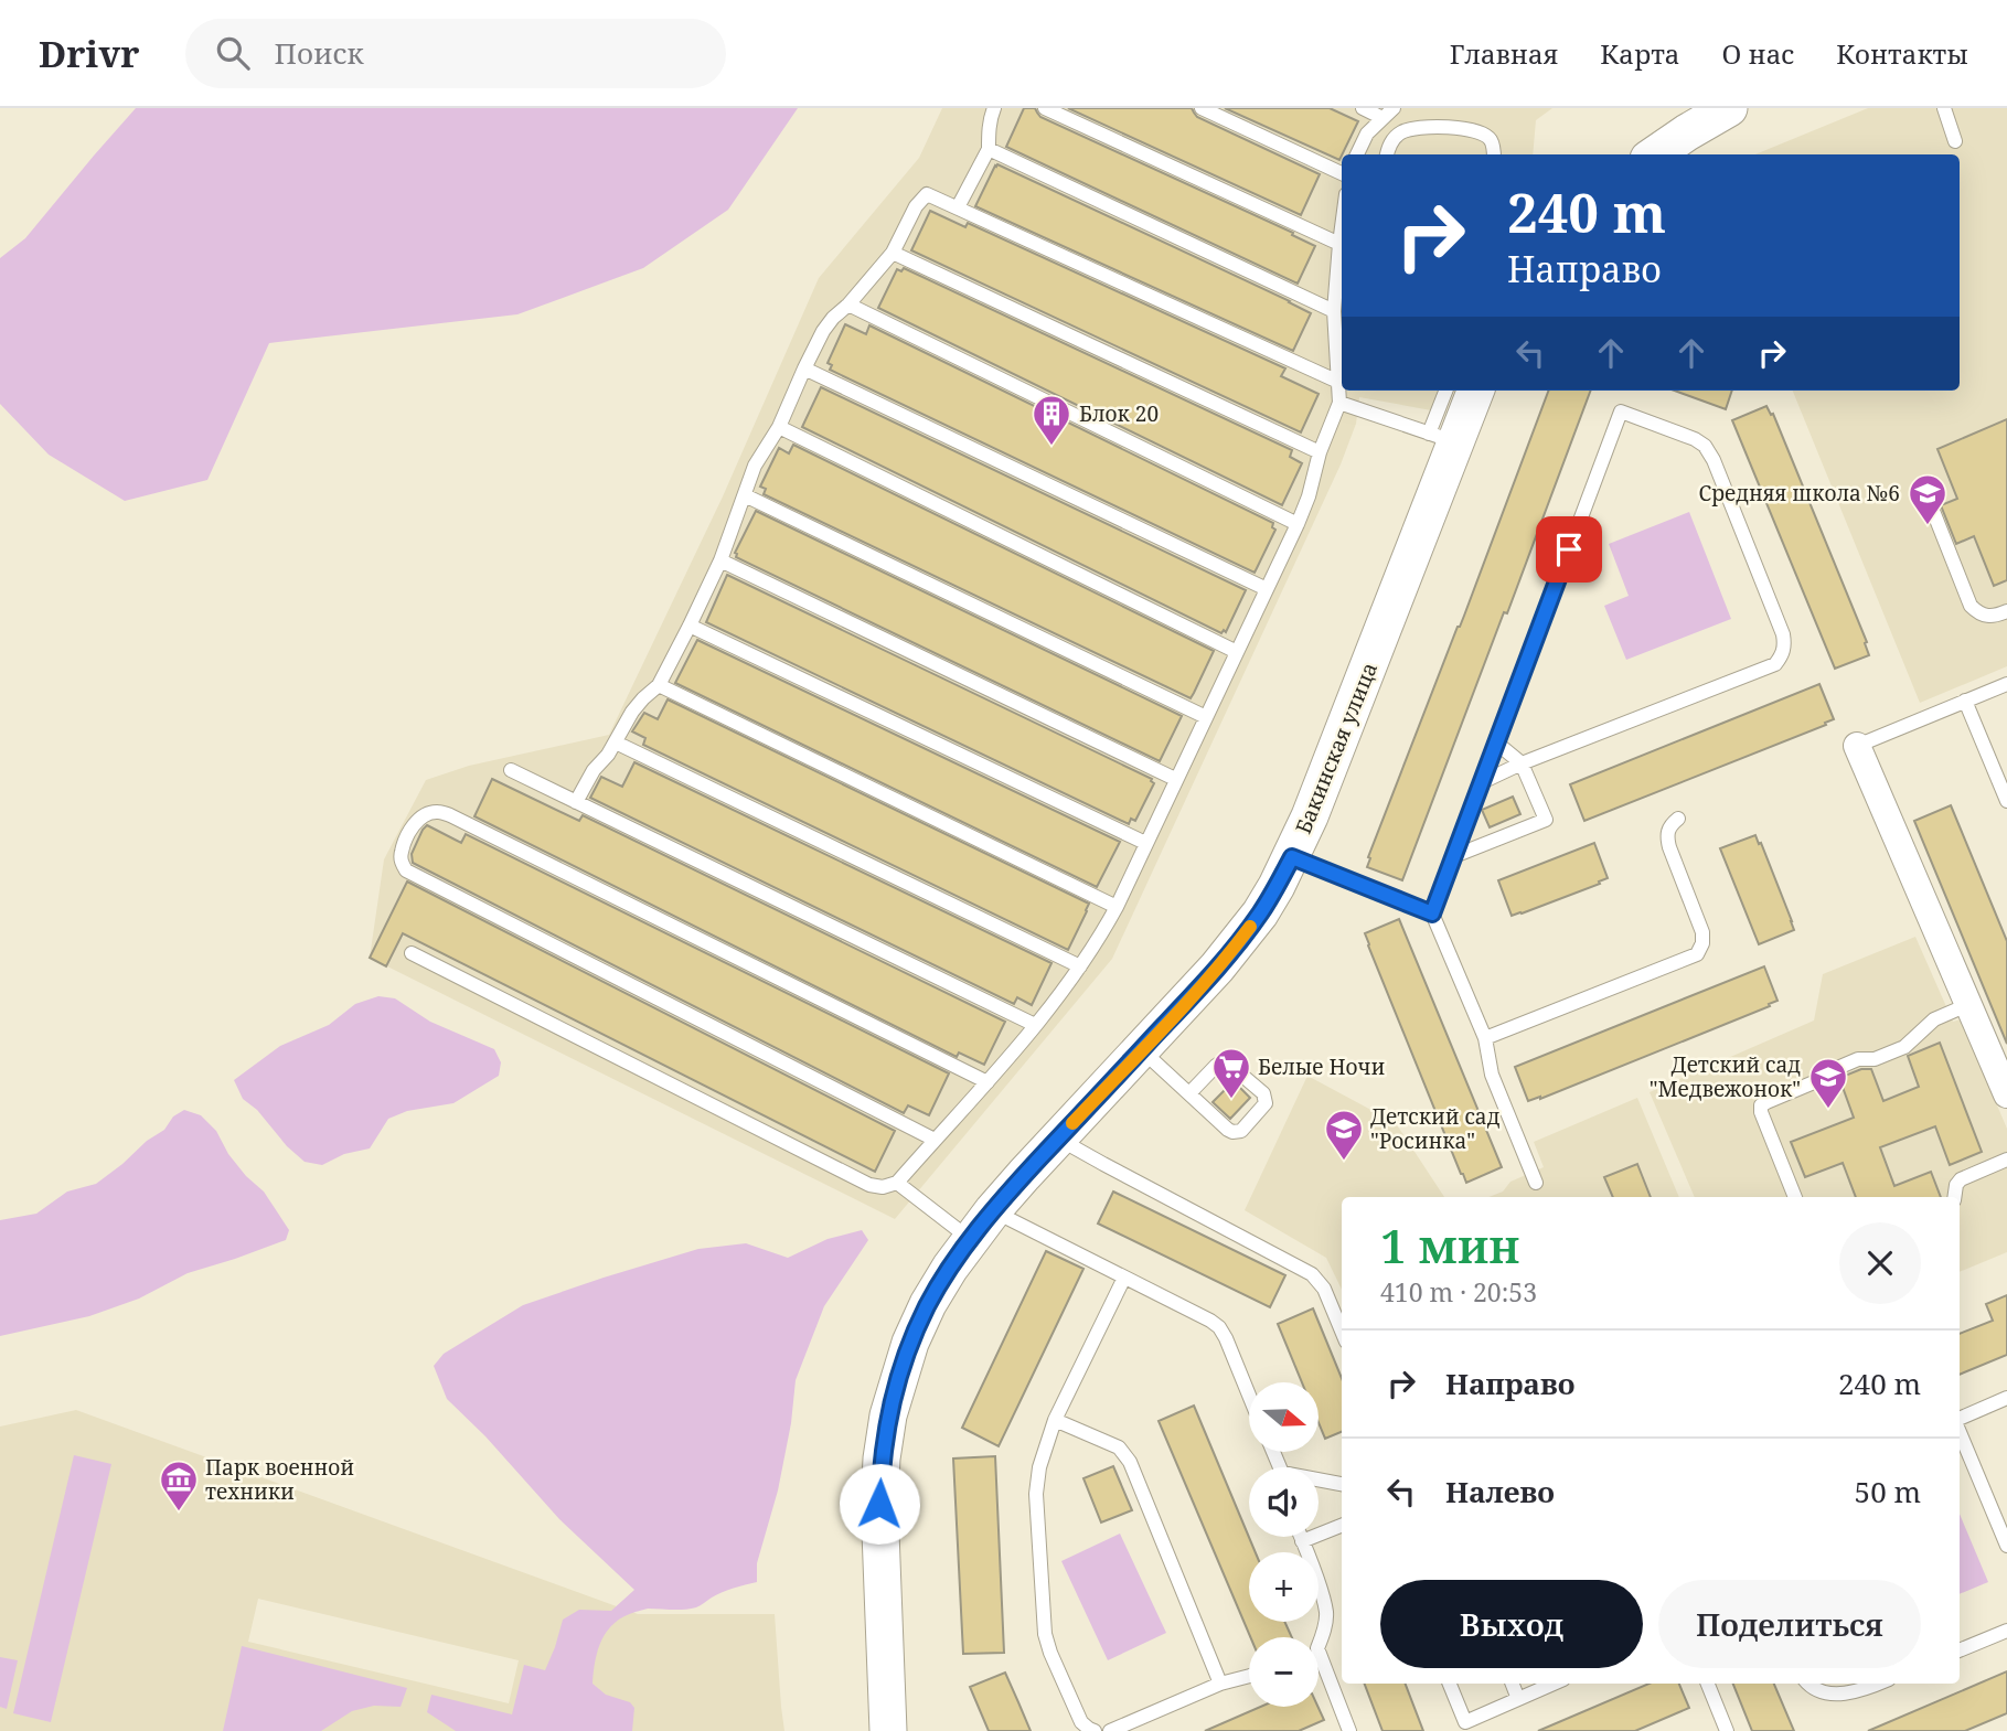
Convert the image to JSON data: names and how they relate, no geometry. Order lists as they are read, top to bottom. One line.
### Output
{"streets":{"street":["Бакинская улица"]},"places":{"building":["Блок 20"],"school or university":["Средняя школа №6","Детский сад \"Медвежонок\"","Детский сад \"Росинка\""],"supermarket":["Белые Ночи"],"museum":["Парк военной техники"]},"north":"right","page":{"header":"Drivr","search":"Поиск","nav":["Главная","Карта","О нас","Контакты"],"turn":["240 m","Направо"],"heading":["1 мин","410 m · 20:53"],"list":[{"name":"Направо","value":"240 m"},{"name":"Налево","value":"50 m"}],"map_buttons":["+","−"],"buttons":["Выход","Поделиться"]}}
